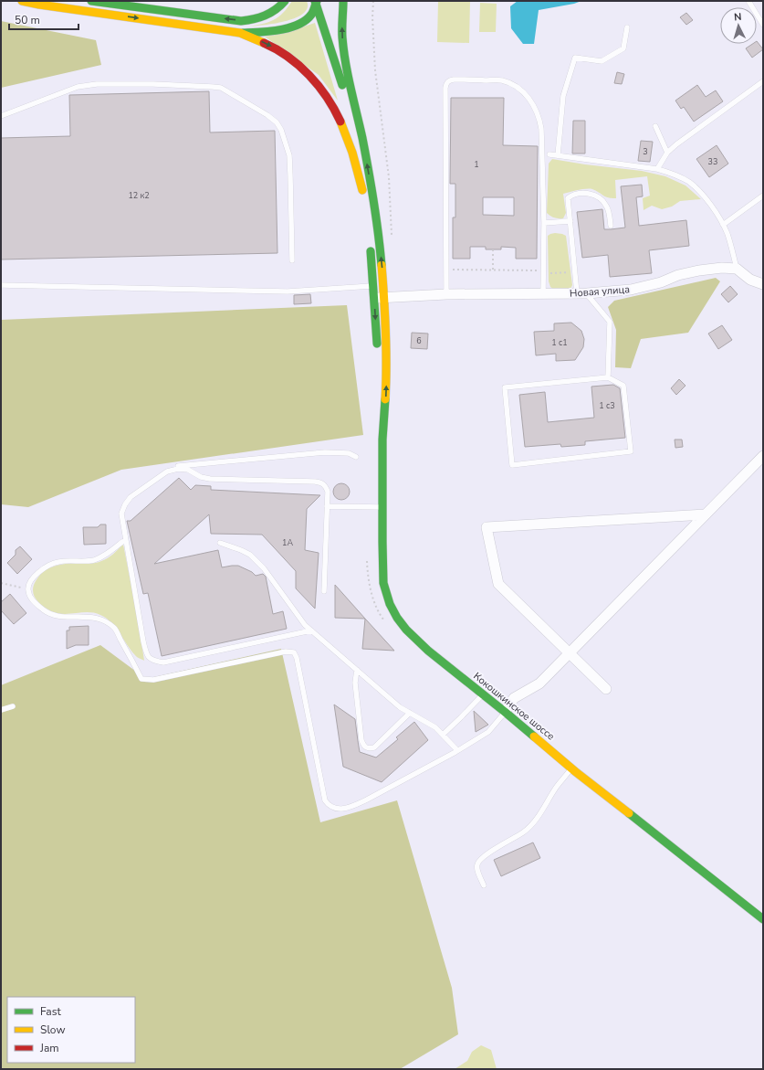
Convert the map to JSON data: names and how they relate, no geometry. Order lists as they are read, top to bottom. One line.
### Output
{"streets":{"main road":["Кокошкинское шоссе"],"street":["Новая улица"]},"house_numbers":["3","33","1","12 к2","6","1 с1","1 с3","1А"],"legend":["Fast","Slow","Jam"],"scale_bar":"50 m","north":"top"}
